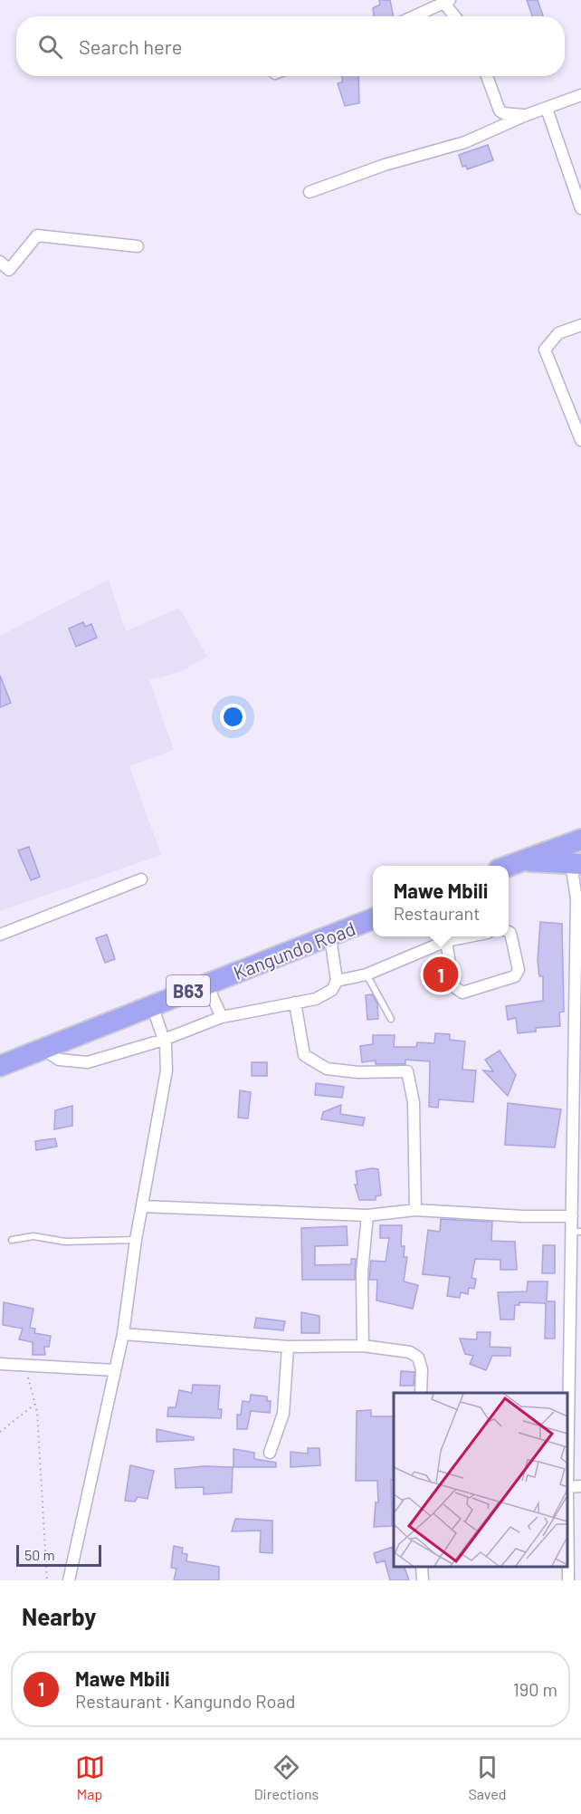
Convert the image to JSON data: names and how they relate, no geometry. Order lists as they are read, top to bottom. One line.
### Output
{"streets":{"highway":["Kangundo Road","B63"]},"scale_bar":"50 m","page":{"search":"Search here","popup":["Mawe Mbili","Restaurant"],"pins":"1","scale":"50 m","heading":"Nearby","list":[{"mark":"1","name":"Mawe Mbili","note":"Restaurant · Kangundo Road","value":"190 m"}],"nav":["Map","Directions","Saved"]}}
